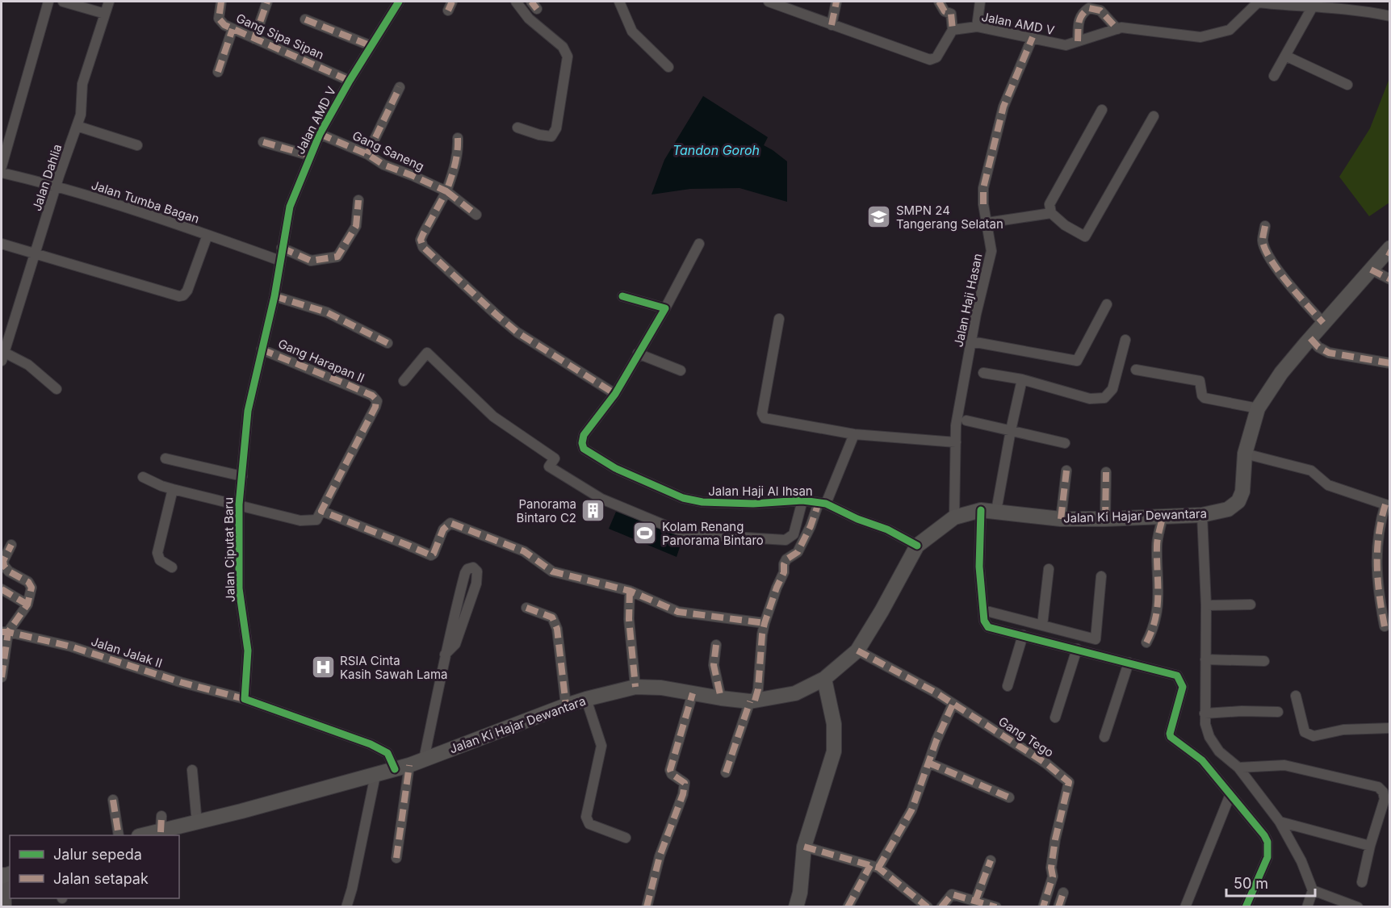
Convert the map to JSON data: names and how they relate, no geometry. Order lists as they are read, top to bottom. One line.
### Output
{"streets":{"main road":["Jalan Ki Hajar Dewantara"],"street":["Jalan AMD V","Gang Sipa Sipan","Gang Saneng","Jalan Dahlia","Jalan Tumba Bagan","Jalan Haji Hasan","Gang Harapan II","Jalan Haji Al Ihsan","Jalan Ciputat Baru","Jalan Jalak II","Gang Tego"]},"crossings":[["Jalan AMD V","Gang Sipa Sipan"],["Jalan AMD V","Gang Saneng"],["Jalan AMD V","Jalan Tumba Bagan"],["Jalan AMD V","Jalan Haji Hasan"],["Jalan AMD V","Jalan Ciputat Baru"],["Jalan Dahlia","Jalan Tumba Bagan"],["Jalan Tumba Bagan","Jalan Ciputat Baru"],["Jalan Haji Hasan","Jalan Ki Hajar Dewantara"],["Gang Harapan II","Jalan Ciputat Baru"],["Jalan Haji Al Ihsan","Jalan Ki Hajar Dewantara"],["Jalan Ki Hajar Dewantara","Gang Tego"],["Jalan Ciputat Baru","Jalan Jalak II"]],"water":["Tandon Goroh"],"places":{"school or university":["SMPN 24 Tangerang Selatan"],"building":["Panorama Bintaro C2"],"sports":["Kolam Renang Panorama Bintaro"],"hospital":["RSIA Cinta Kasih Sawah Lama"]},"legend":["Jalur sepeda","Jalan setapak"],"scale_bar":"50 m"}
